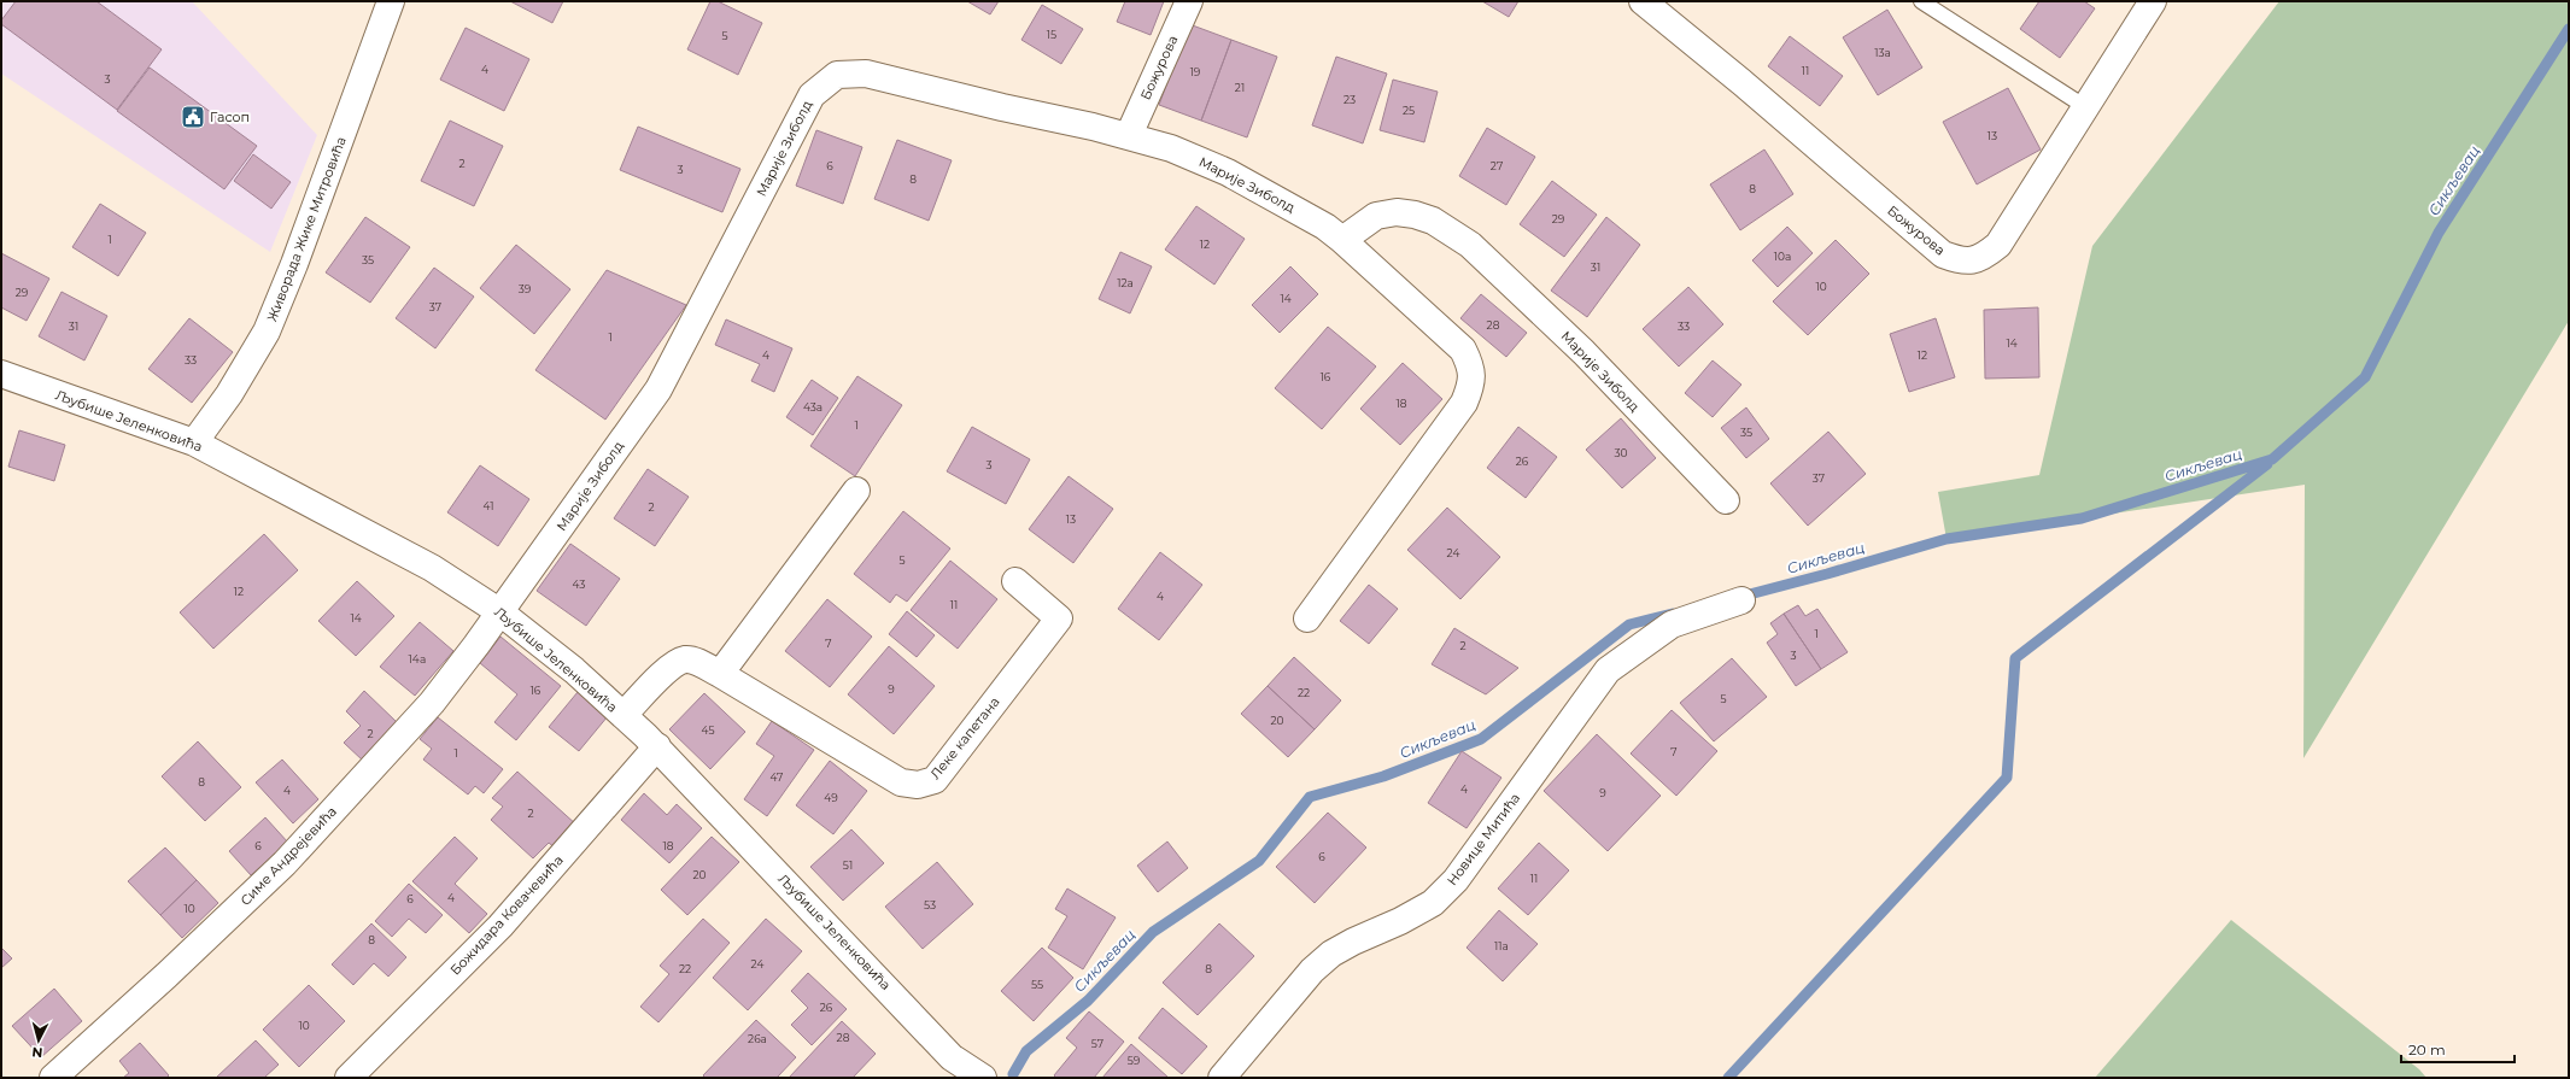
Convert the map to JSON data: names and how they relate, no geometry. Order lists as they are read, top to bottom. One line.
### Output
{"streets":{"street":["Божурова","Марије Зиболд","Живорада Жике Митровића","Љубише Јеленковића","Леке капетана","Новице Митића","Симе Андрејевића","Божидара Ковачевића"]},"crossings":[["Божурова","Марије Зиболд"],["Марије Зиболд","Љубише Јеленковића"],["Марије Зиболд","Симе Андрејевића"],["Живорада Жике Митровића","Љубише Јеленковића"],["Љубише Јеленковића","Леке капетана"],["Љубише Јеленковића","Симе Андрејевића"],["Љубише Јеленковића","Божидара Ковачевића"]],"water":["Сикљевац"],"places":{"public building":["Гасоп"]},"house_numbers":["15","5","13a","4","11","19","3","21","23","25","13","2","6","27","3","8","8","29","1","12","10a","35","31","12a","10","39","29","14","37","28","31","33","1","14","4","12","33","16","18","43a","1","35","30","26","3","37","41","2","13","24","5","43","12","4","11","14","1","7","2","3","14a","9","16","22","5","20","45","2","7","1","47","8","4","4","9","49","2","6","18","6","51","20","11","4","6","53","10","8","11a","24","22","8","55","26","10","28","26a","57","59"],"scale_bar":"20 m","north":"bottom"}
